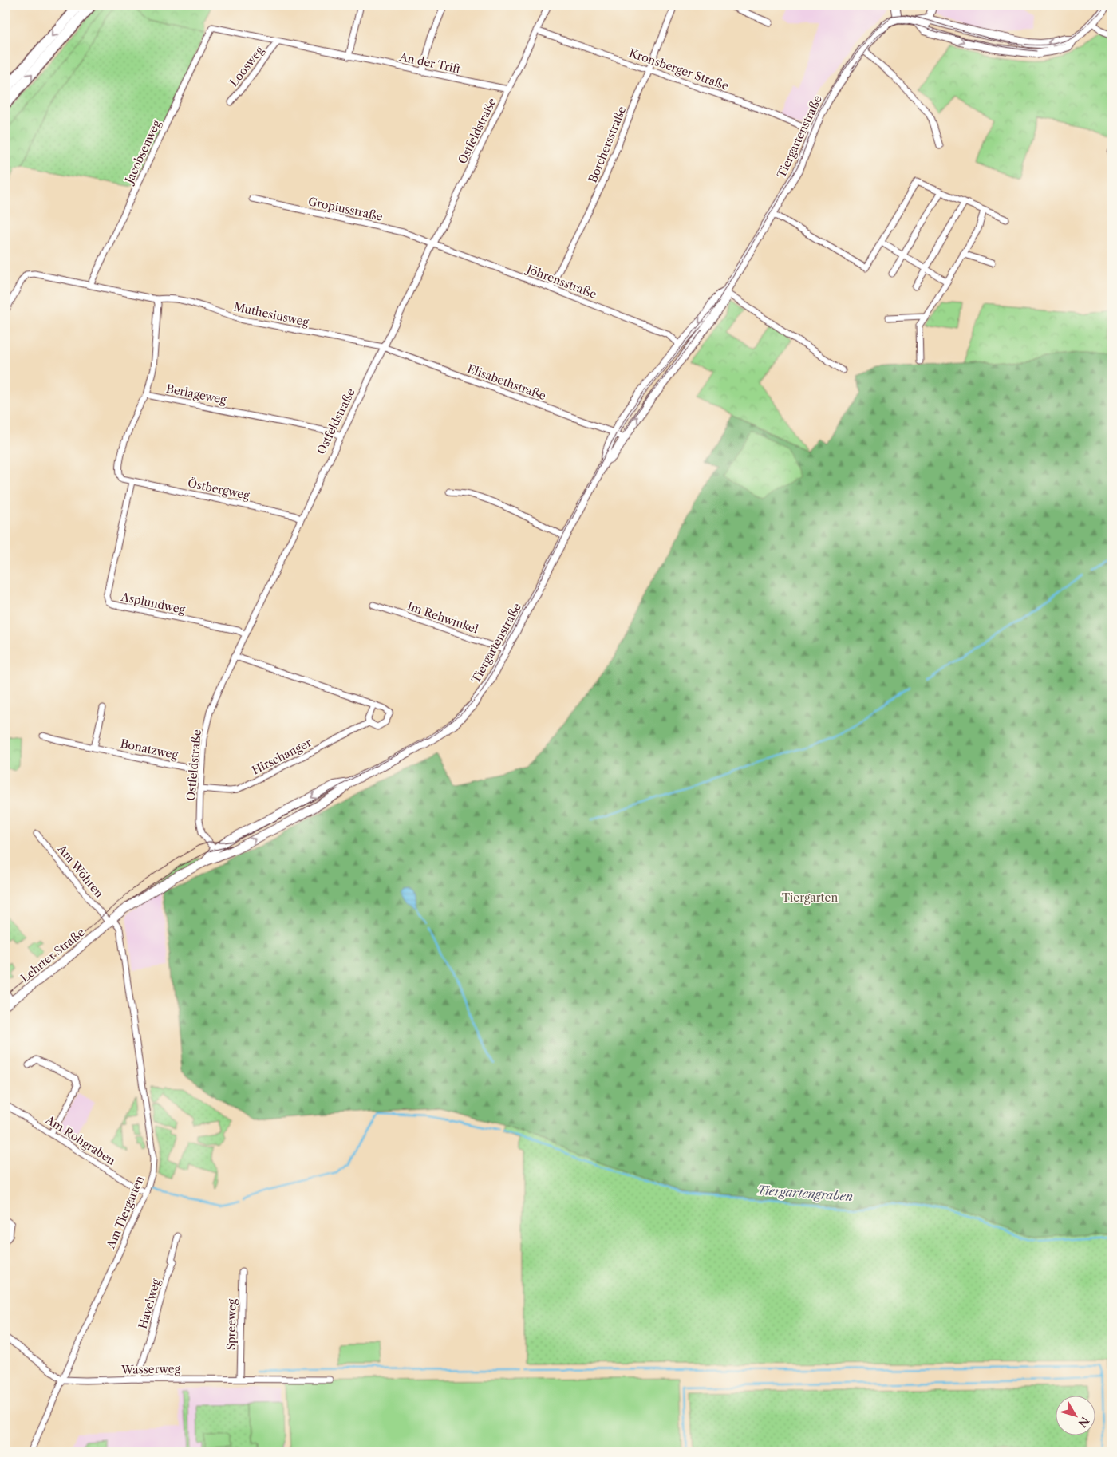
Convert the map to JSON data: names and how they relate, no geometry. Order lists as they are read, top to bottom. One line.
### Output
{"streets":{"main road":["Tiergartenstraße","Lehrter Straße"],"street":["An der Trift","Loosweg","Kronsberger Straße","Ostfeldstraße","Borchersstraße","Jacobsenweg","Gropiusstraße","Jöhrensstraße","Muthesiusweg","Elisabethstraße","Berlageweg","Östbergweg","Asplundweg","Im Rehwinkel","Bonatzweg","Hirschanger","Am Wöhren","Am Rohgraben","Am Tiergarten","Havelweg","Spreeweg","Wasserweg"]},"crossings":[["An der Trift","Loosweg"],["An der Trift","Ostfeldstraße"],["An der Trift","Jacobsenweg"],["Kronsberger Straße","Ostfeldstraße"],["Kronsberger Straße","Tiergartenstraße"],["Kronsberger Straße","Borchersstraße"],["Ostfeldstraße","Tiergartenstraße"],["Ostfeldstraße","Gropiusstraße"],["Ostfeldstraße","Jöhrensstraße"],["Ostfeldstraße","Muthesiusweg"],["Ostfeldstraße","Elisabethstraße"],["Ostfeldstraße","Berlageweg"],["Ostfeldstraße","Östbergweg"],["Ostfeldstraße","Asplundweg"],["Ostfeldstraße","Bonatzweg"],["Ostfeldstraße","Hirschanger"],["Tiergartenstraße","Jöhrensstraße"],["Tiergartenstraße","Elisabethstraße"],["Tiergartenstraße","Im Rehwinkel"],["Tiergartenstraße","Am Wöhren"],["Tiergartenstraße","Lehrter Straße"],["Tiergartenstraße","Am Tiergarten"],["Borchersstraße","Jöhrensstraße"],["Jacobsenweg","Muthesiusweg"],["Gropiusstraße","Jöhrensstraße"],["Muthesiusweg","Elisabethstraße"],["Östbergweg","Asplundweg"],["Am Wöhren","Lehrter Straße"],["Am Wöhren","Am Tiergarten"],["Lehrter Straße","Am Tiergarten"],["Am Rohgraben","Am Tiergarten"],["Am Tiergarten","Wasserweg"],["Havelweg","Wasserweg"],["Spreeweg","Wasserweg"]],"water":["Tiergartengraben"],"parks":["Tiergarten"],"north":"bottom right"}
